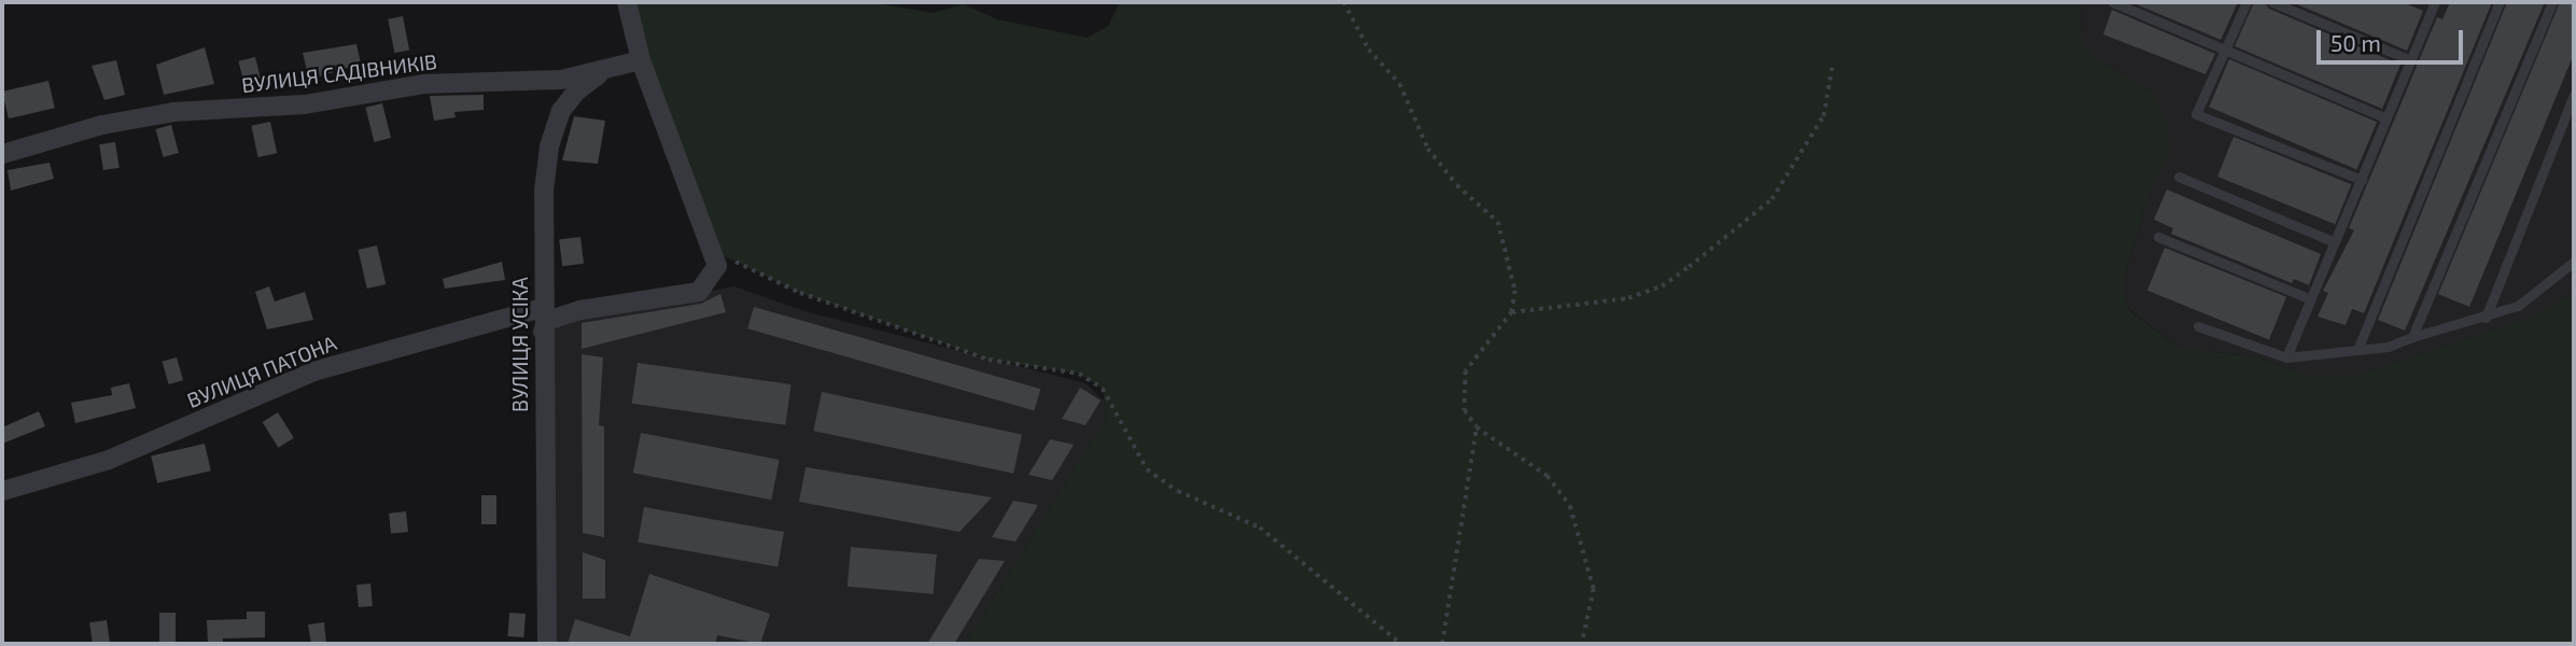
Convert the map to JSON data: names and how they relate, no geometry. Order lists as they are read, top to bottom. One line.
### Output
{"streets":{"street":["ВУЛИЦЯ САДІВНИКІВ","ВУЛИЦЯ УСІКА","ВУЛИЦЯ ПАТОНА"]},"crossings":[["ВУЛИЦЯ САДІВНИКІВ","ВУЛИЦЯ УСІКА"],["ВУЛИЦЯ УСІКА","ВУЛИЦЯ ПАТОНА"]],"scale_bar":"50 m"}
